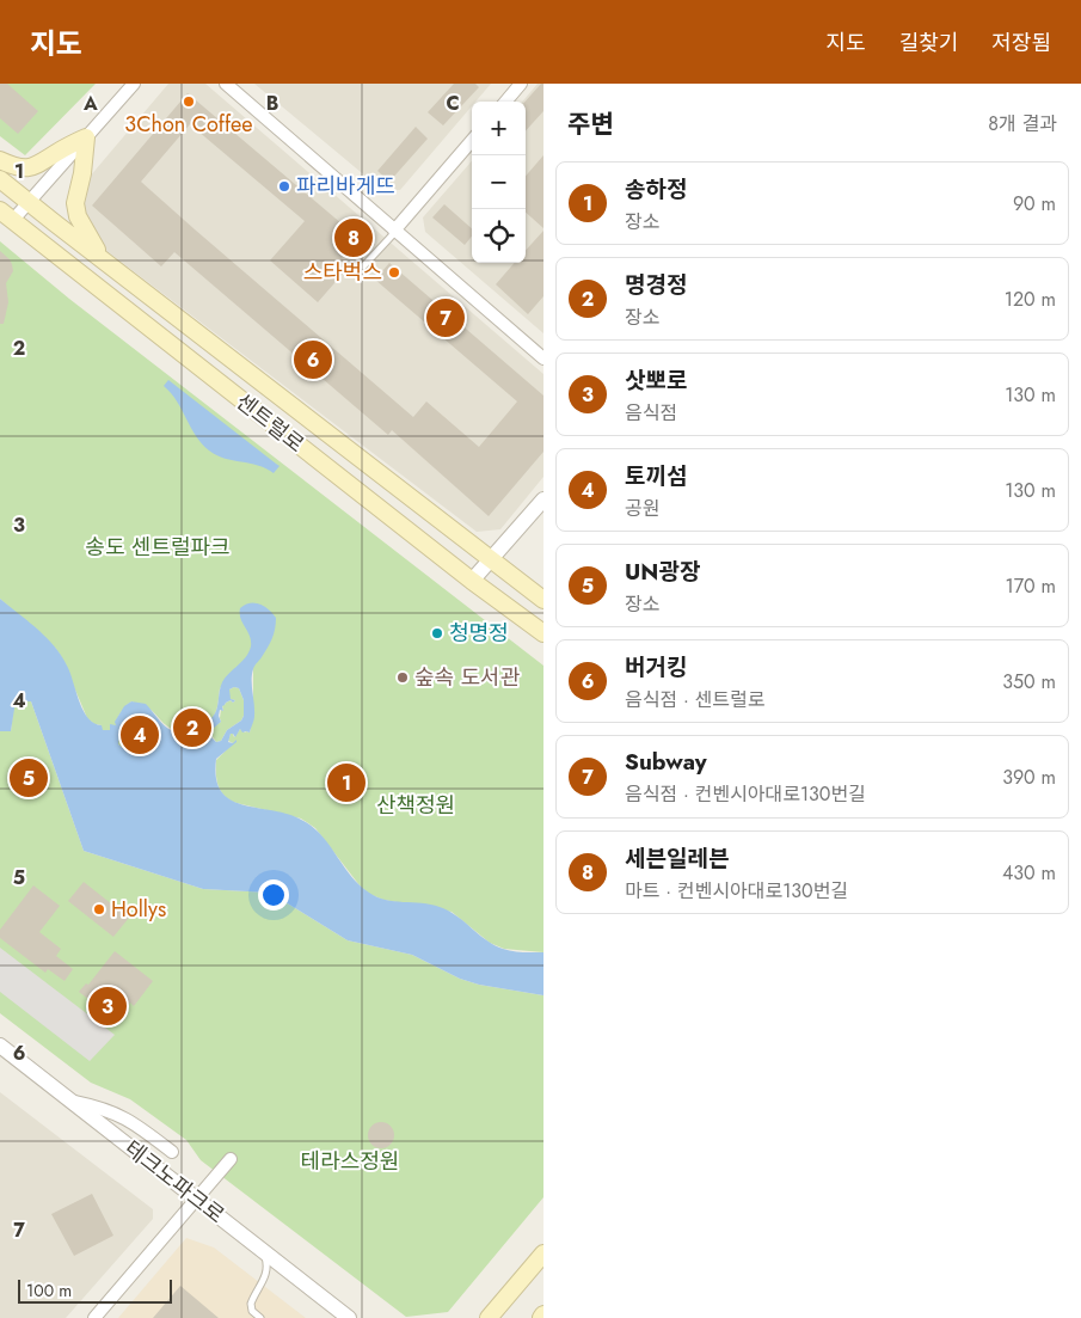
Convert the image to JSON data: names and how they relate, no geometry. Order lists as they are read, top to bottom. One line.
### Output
{"streets":{"main road":["센트럴로"],"street":["테크노파크로"]},"parks":["송도 센트럴파크","산책정원","테라스정원"],"places":["3Chon Coffee","파리바게뜨","스타벅스","청명정","숲속 도서관","Hollys"],"scale_bar":"100 m","page":{"header":"지도","nav":["지도","길찾기","저장됨"],"heading":["주변","8개 결과"],"map_buttons":["+","−"],"list":[{"mark":"1","name":"송하정","note":"장소","value":"90 m"},{"mark":"2","name":"명경정","note":"장소","value":"120 m"},{"mark":"3","name":"삿뽀로","note":"음식점","value":"130 m"},{"mark":"4","name":"토끼섬","note":"공원","value":"130 m"},{"mark":"5","name":"UN광장","note":"장소","value":"170 m"},{"mark":"6","name":"버거킹","note":"음식점 · 센트럴로","value":"350 m"},{"mark":"7","name":"Subway","note":"음식점 · 컨벤시아대로130번길","value":"390 m"},{"mark":"8","name":"세븐일레븐","note":"마트 · 컨벤시아대로130번길","value":"430 m"}],"pins":["8","7","6","2","4","5","1","3"],"scale":"100 m"},"grid":{"columns":["A","B","C"],"rows":["1","2","3","4","5","6","7"]}}
